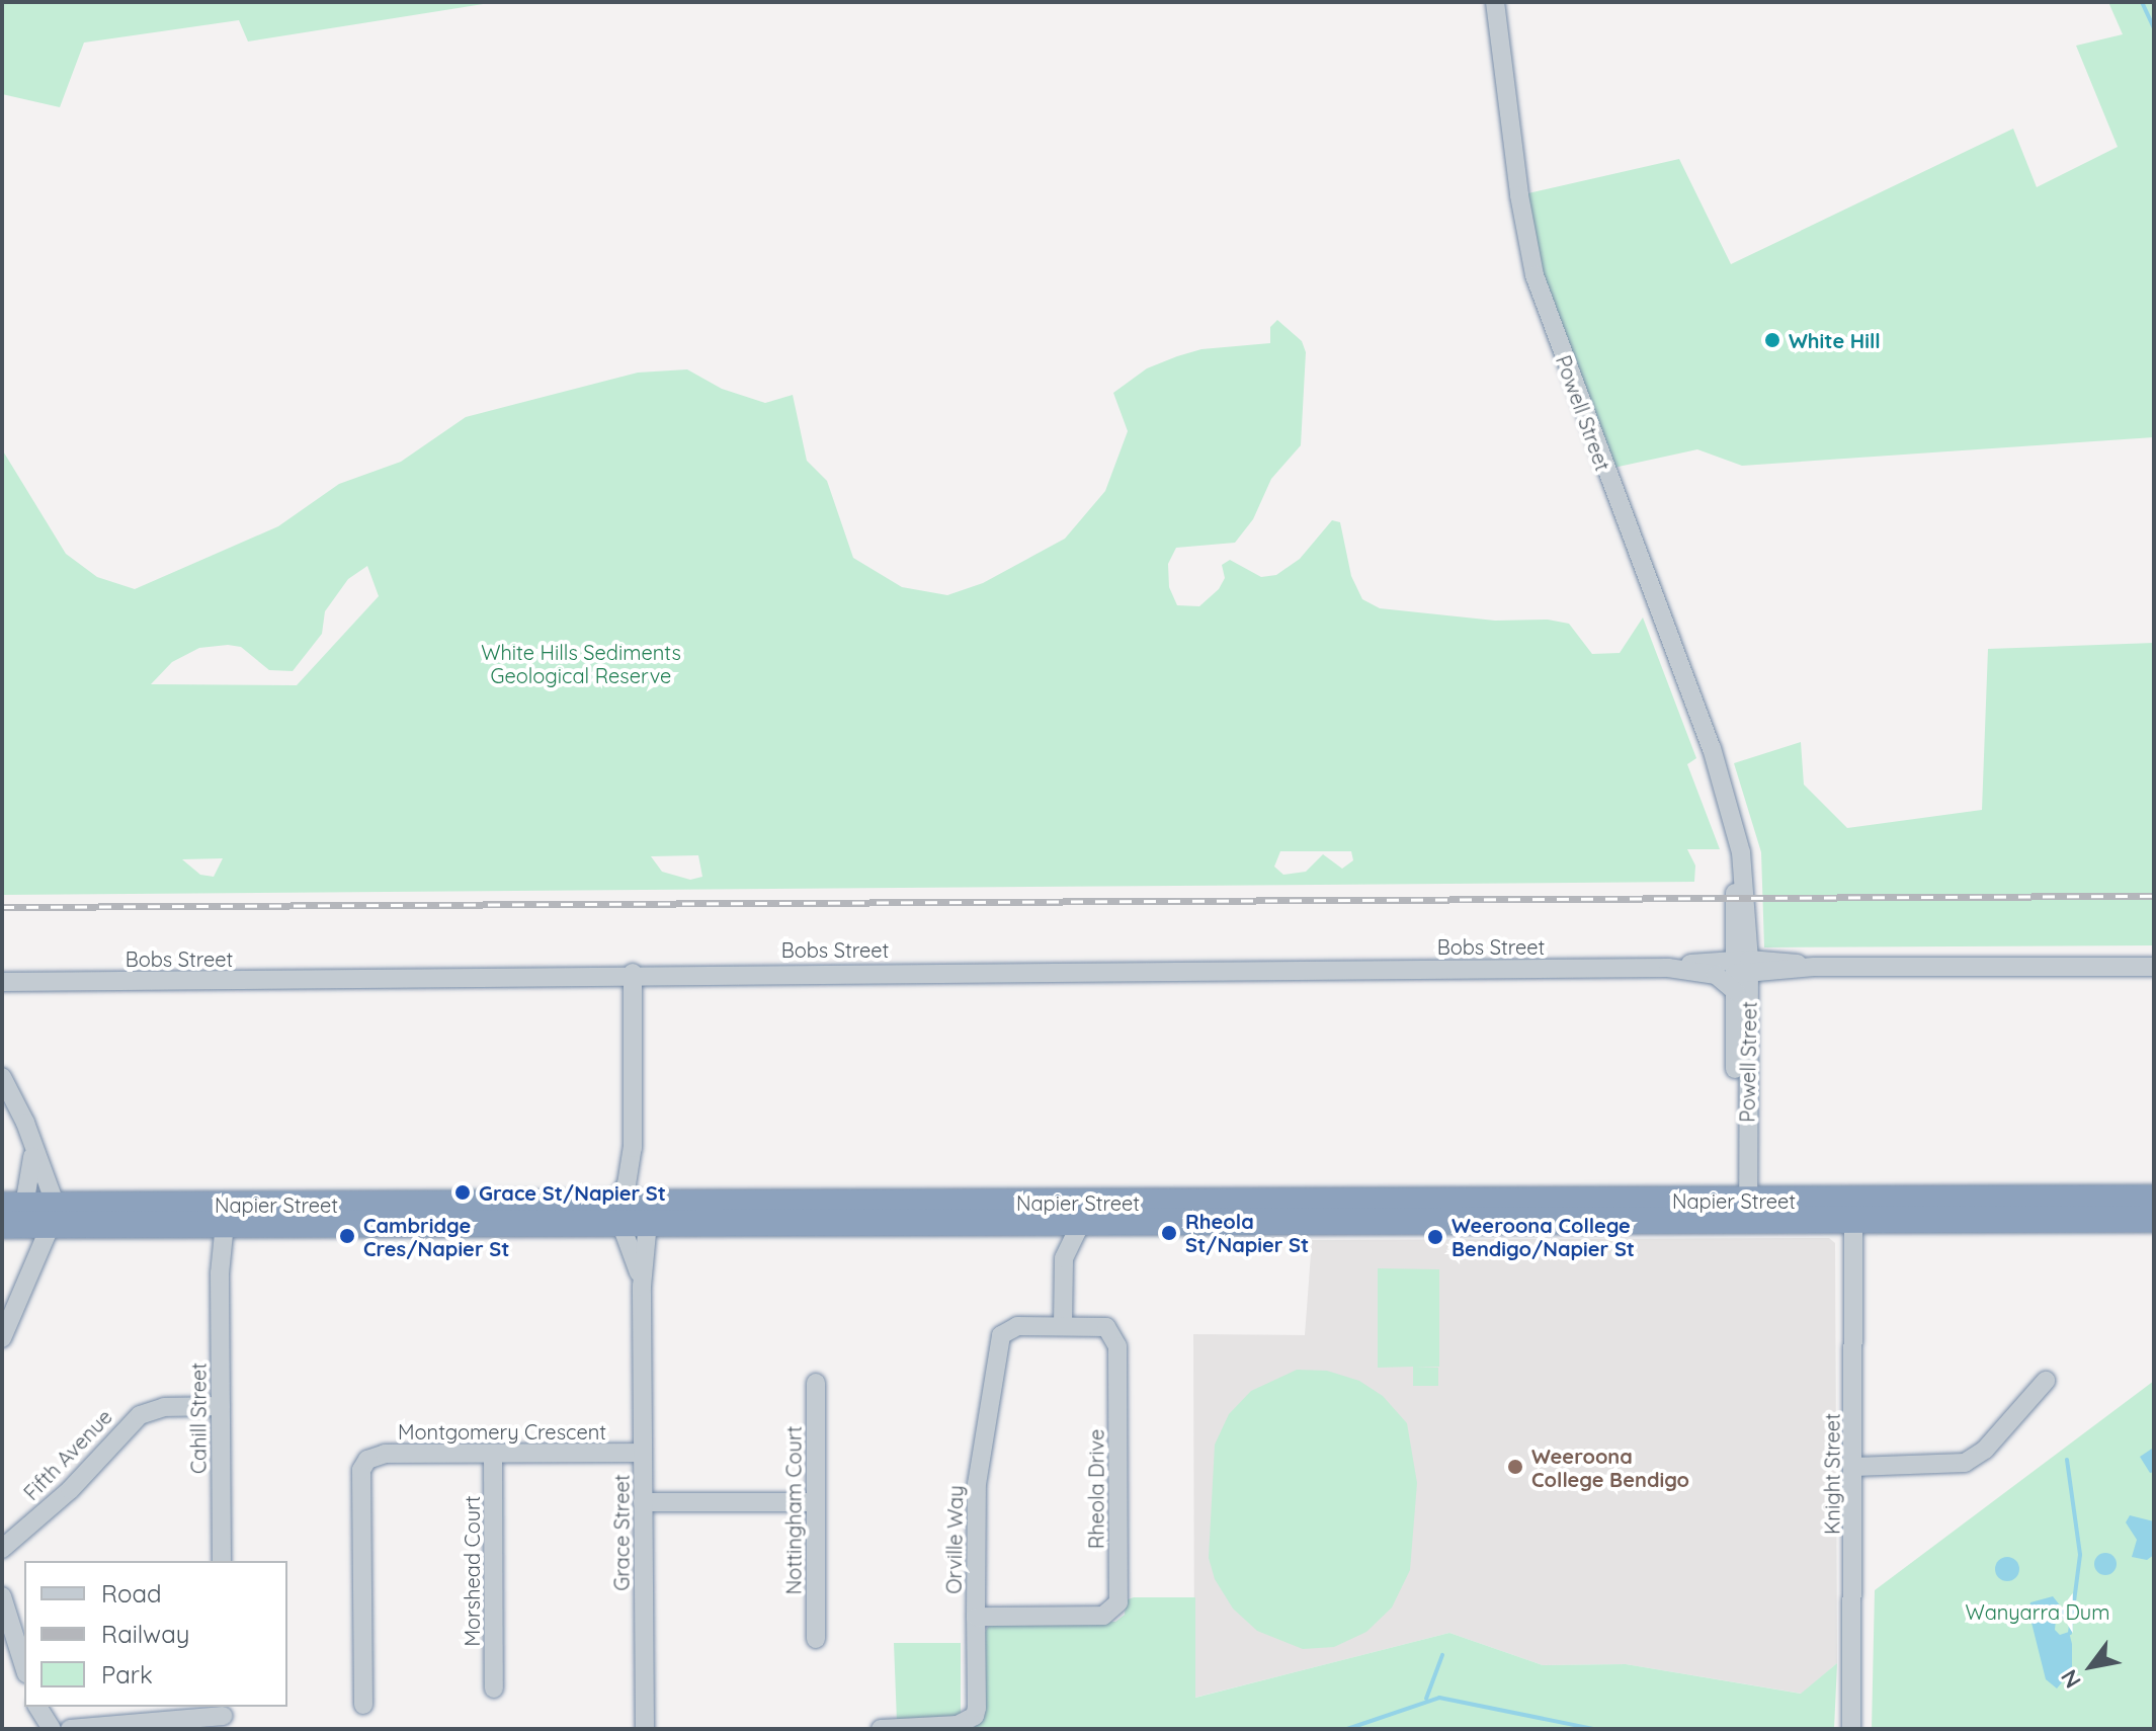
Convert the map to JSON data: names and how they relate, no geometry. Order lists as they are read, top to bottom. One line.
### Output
{"streets":{"highway":["Napier Street"],"street":["Powell Street","Bobs Street","Cahill Street","Montgomery Crescent","Fifth Avenue","Knight Street","Rheola Drive","Nottingham Court","Grace Street","Orville Way","Morshead Court"]},"crossings":[["Powell Street","Bobs Street"],["Powell Street","Napier Street"],["Bobs Street","Grace Street"],["Napier Street","Cahill Street"],["Napier Street","Knight Street"],["Napier Street","Grace Street"],["Cahill Street","Fifth Avenue"],["Montgomery Crescent","Grace Street"],["Montgomery Crescent","Morshead Court"],["Rheola Drive","Orville Way"]],"parks":["White Hills Sediments Geological Reserve","Wanyarra Dum"],"places":["White Hill","Grace St/Napier St","Rheola St/Napier St","Cambridge Cres/Napier St","Weeroona College Bendigo/Napier St","Weeroona College Bendigo"],"legend":["Road","Railway","Park"],"north":"bottom left"}
